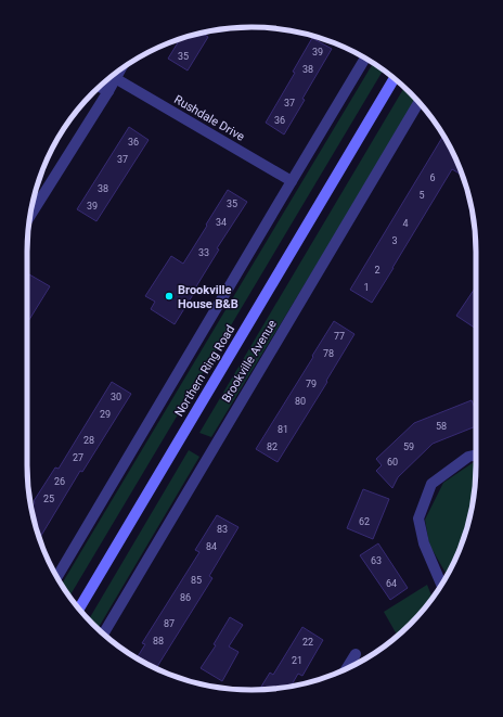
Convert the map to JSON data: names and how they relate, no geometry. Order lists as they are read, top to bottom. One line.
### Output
{"streets":{"main road":["Northern Ring Road"],"street":["Rushdale Drive","Brookville Avenue"]},"places":["Brookville House B&B"],"house_numbers":["39","35","38","37","36","36","37","6","38","5","35","39","34","4","3","33","2","1","77","78","79","30","80","29","58","81","28","82","59","27","60","26","25","62","83","84","63","85","64","86","87","88","22","21"]}
